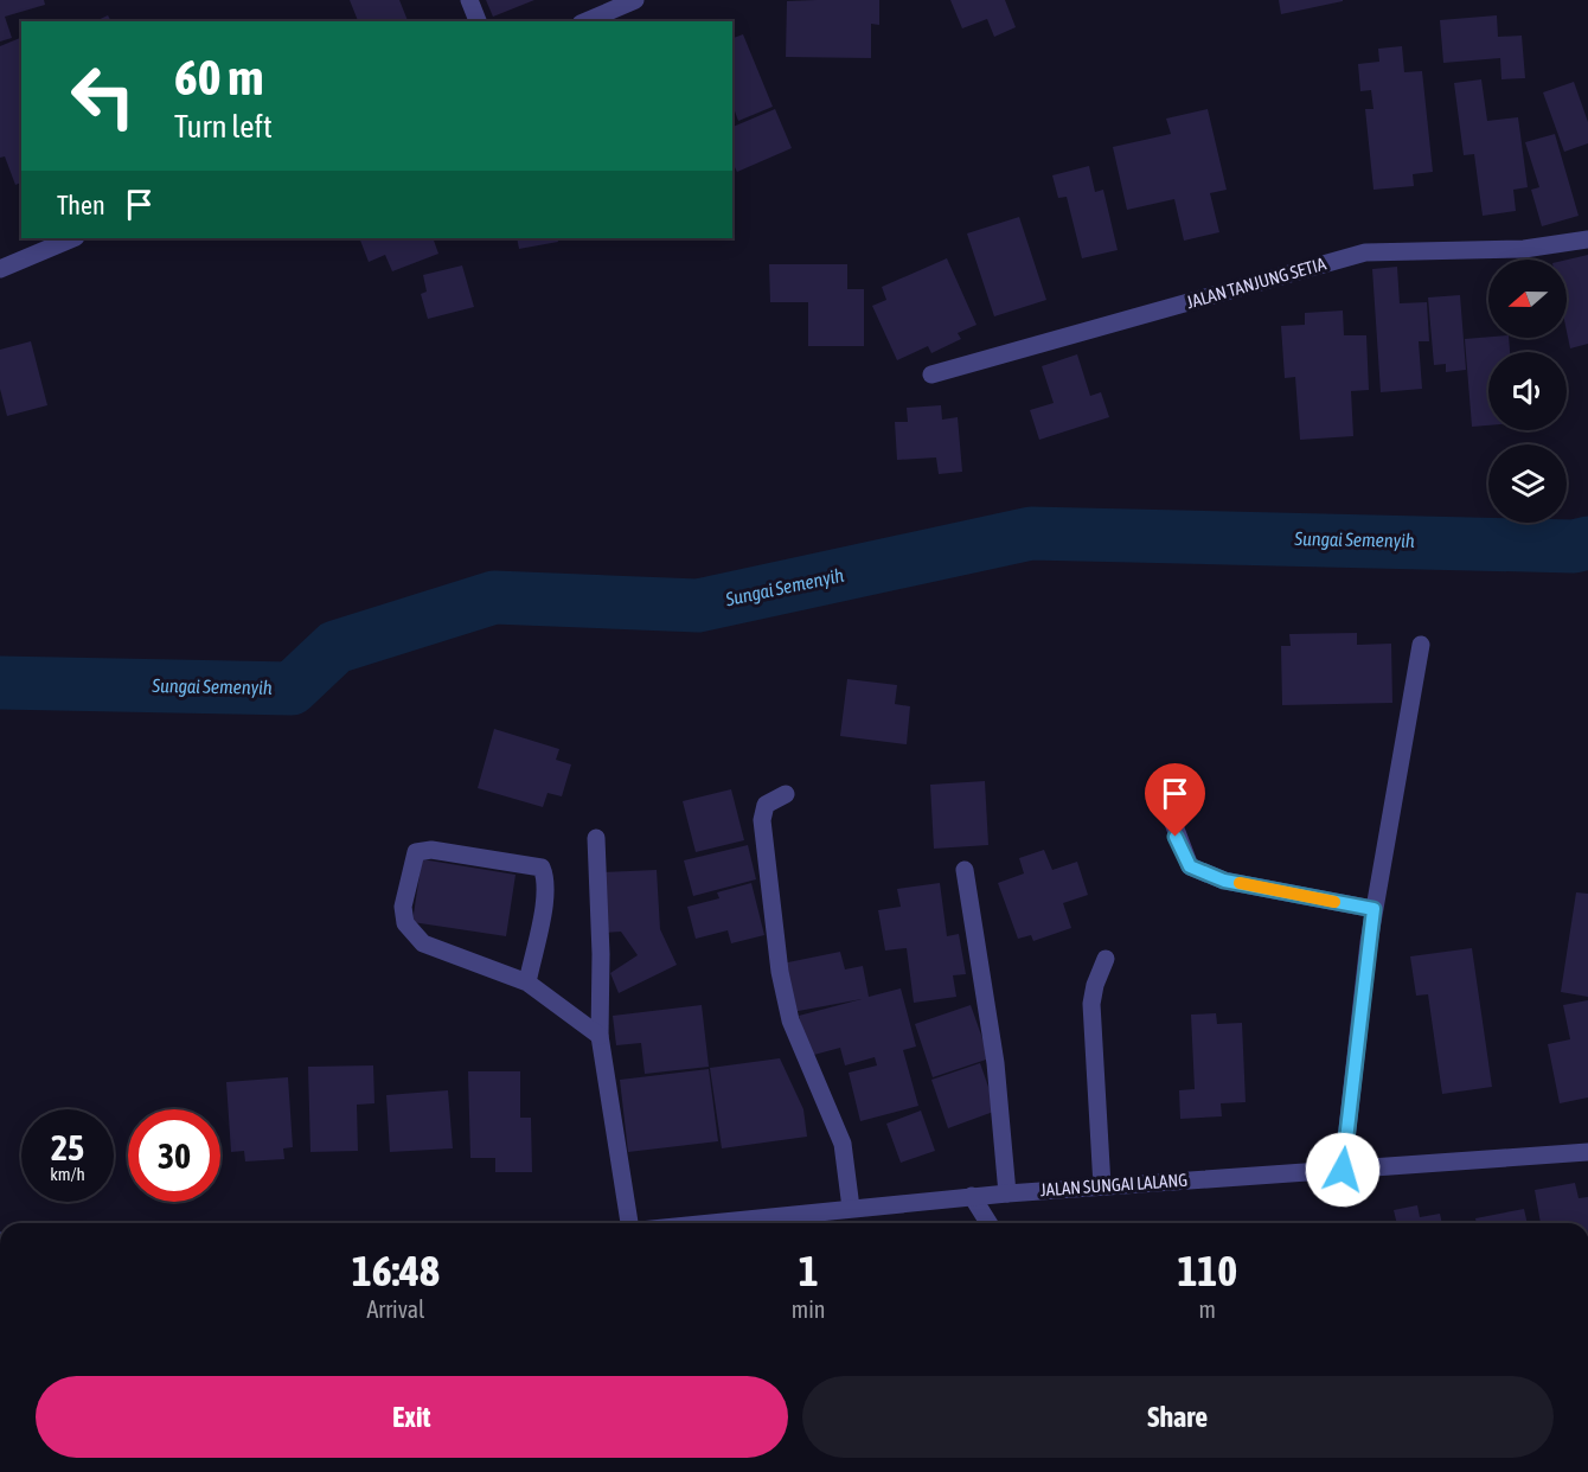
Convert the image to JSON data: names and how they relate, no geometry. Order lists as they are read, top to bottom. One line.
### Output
{"streets":{"street":["JALAN TANJUNG SETIA","JALAN SUNGAI LALANG"]},"water":["Sungai Semenyih"],"north":"left","page":{"turn":["60 m","Turn left"],"then":"Then","speed":"25 km/h","limit":"30","eta":["16:48","Arrival","1","min","110","m"],"buttons":["Exit","Share"]}}
